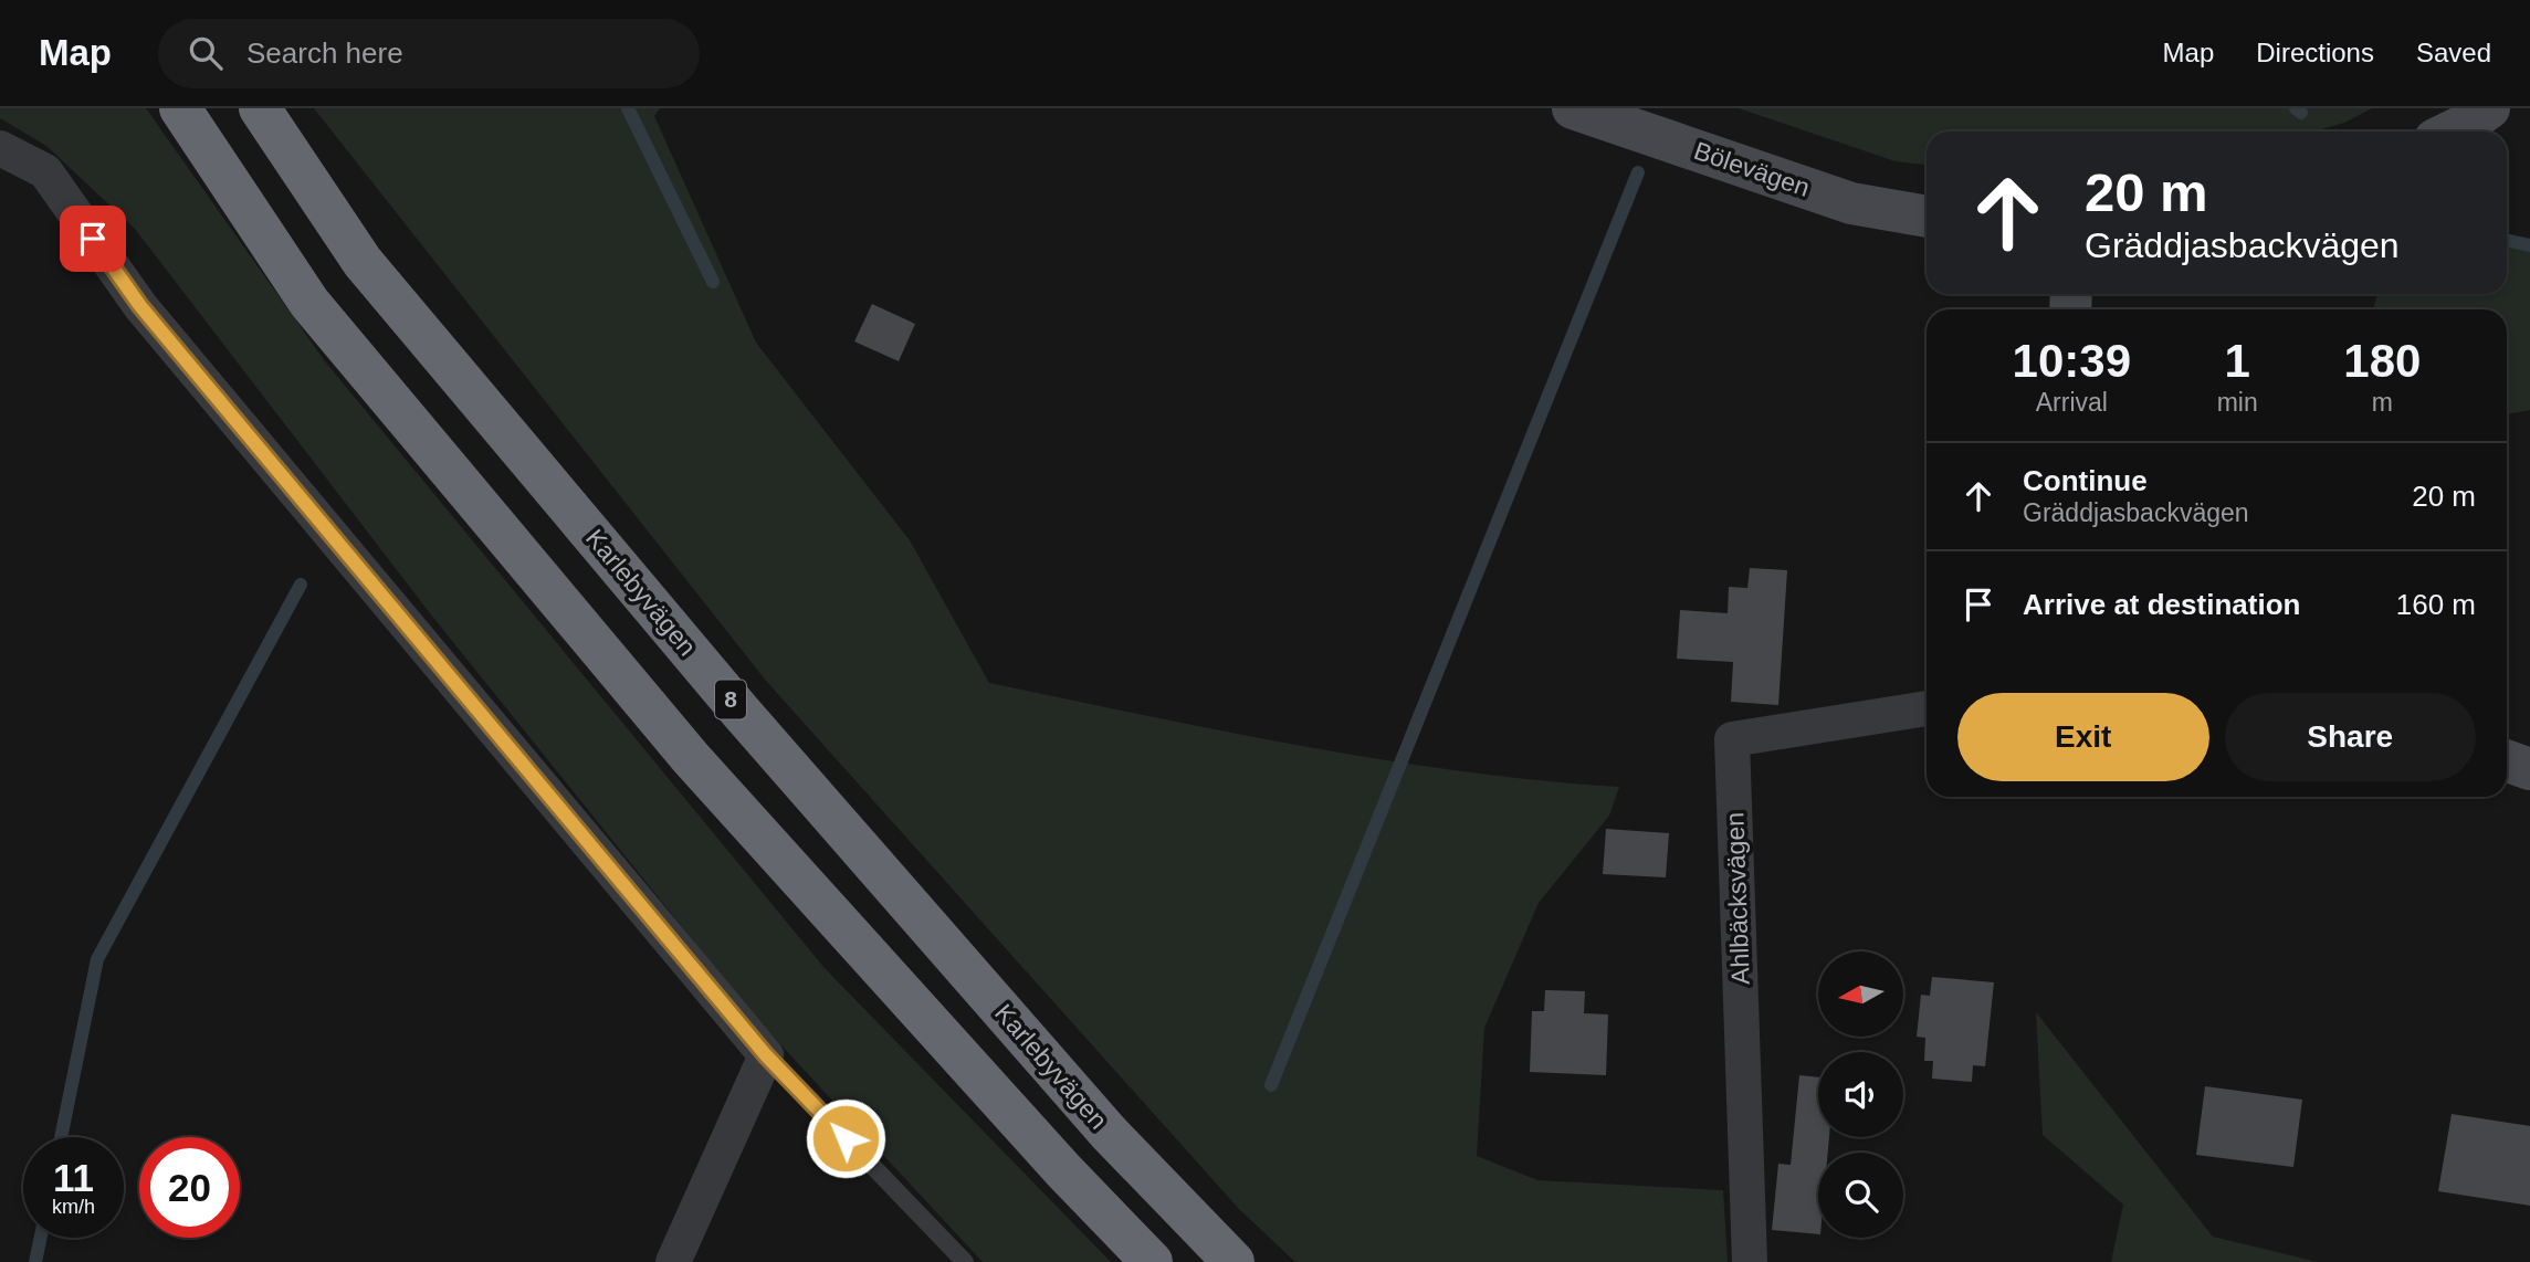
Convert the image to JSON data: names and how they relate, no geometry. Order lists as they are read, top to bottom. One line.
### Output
{"streets":{"highway":["Karlebyvägen","8"],"main road":["Bölevägen"],"street":["Ahlbäcksvägen"]},"north":"left","page":{"header":"Map","search":"Search here","nav":["Map","Directions","Saved"],"turn":["20 m","Gräddjasbackvägen"],"eta":["10:39","Arrival","1","min","180","m"],"list":[{"name":"Continue","note":"Gräddjasbackvägen","value":"20 m"},{"name":"Arrive at destination","value":"160 m"}],"buttons":["Exit","Share"],"speed":"11 km/h","limit":"20"}}
